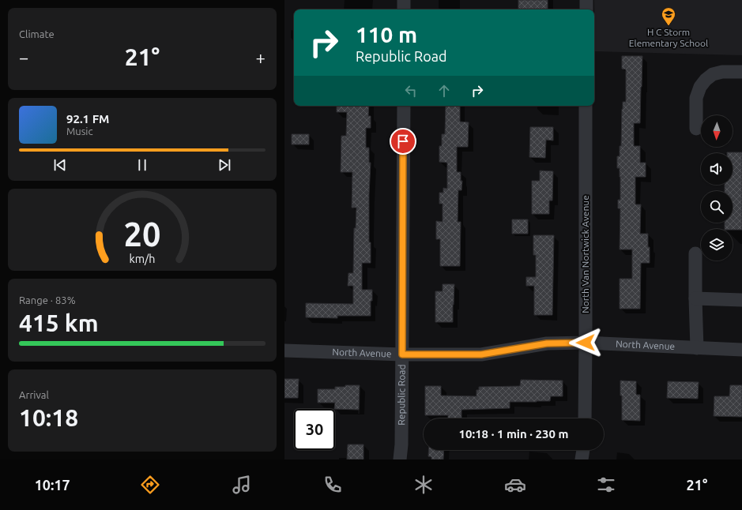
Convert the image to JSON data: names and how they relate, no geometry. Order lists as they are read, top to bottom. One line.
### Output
{"streets":{"street":["North Van Nortwick Avenue","North Avenue","Republic Road"]},"crossings":[["North Van Nortwick Avenue","North Avenue"],["North Avenue","Republic Road"]],"places":{"school or university":["H C Storm Elementary School"]},"north":"bottom","page":{"tile":["Climate",["Range · 83%","415 km"],["Arrival","10:18"]],"turn":["110 m","Republic Road"],"heat":["−","21°","+"],"song":["92.1 FM","Music"],"limit":"30","trip":"10:18 · 1 min · 230 m","tabs":["10:17","21°"],"gauge":["20","km/h"]}}
